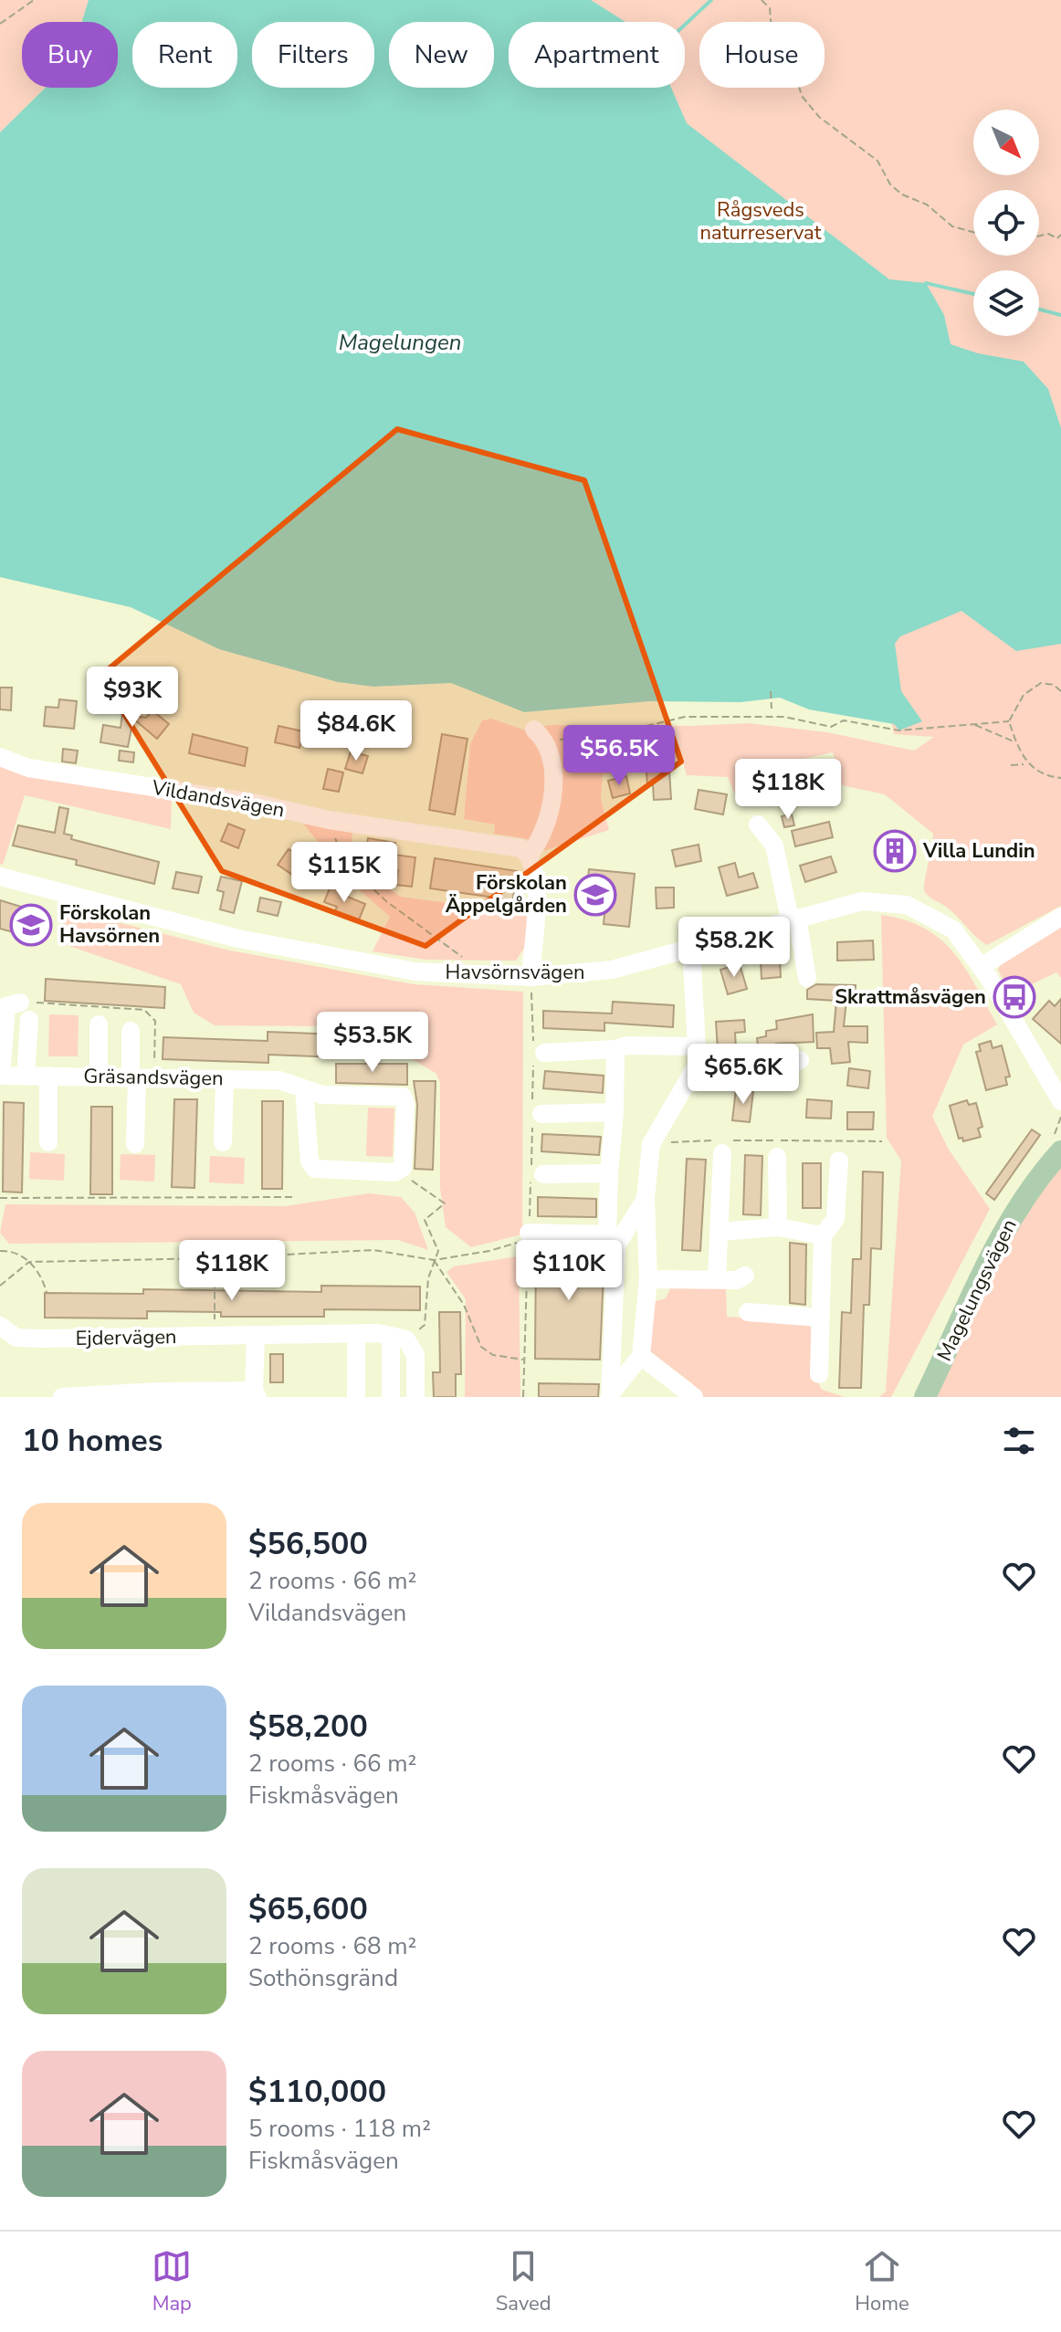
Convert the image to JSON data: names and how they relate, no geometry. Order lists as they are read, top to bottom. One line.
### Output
{"streets":{"main road":["Magelungsvägen"],"street":["Vildandsvägen","Havsörnsvägen","Gräsandsvägen","Ejdervägen"]},"water":["Magelungen"],"parks":["Rågsveds naturreservat"],"places":{"building":["Villa Lundin"],"school or university":["Förskolan Äppelgården","Förskolan Havsörnen"],"bus stop":["Skrattmåsvägen"]},"north":"bottom right","page":{"chip":["Buy","Rent","Filters","New","Apartment","House"],"price":["$93K","$84.6K","$56.5K","$118K","$115K","$58.2K","$53.5K","$65.6K","$118K","$110K"],"heading":"10 homes","list":[{"name":"$56,500","note":"2 rooms · 66 m² · Vildandsvägen"},{"name":"$58,200","note":"2 rooms · 66 m² · Fiskmåsvägen"},{"name":"$65,600","note":"2 rooms · 68 m² · Sothönsgränd"},{"name":"$110,000","note":"5 rooms · 118 m² · Fiskmåsvägen"}],"tabs":["Map","Saved","Home"]}}
